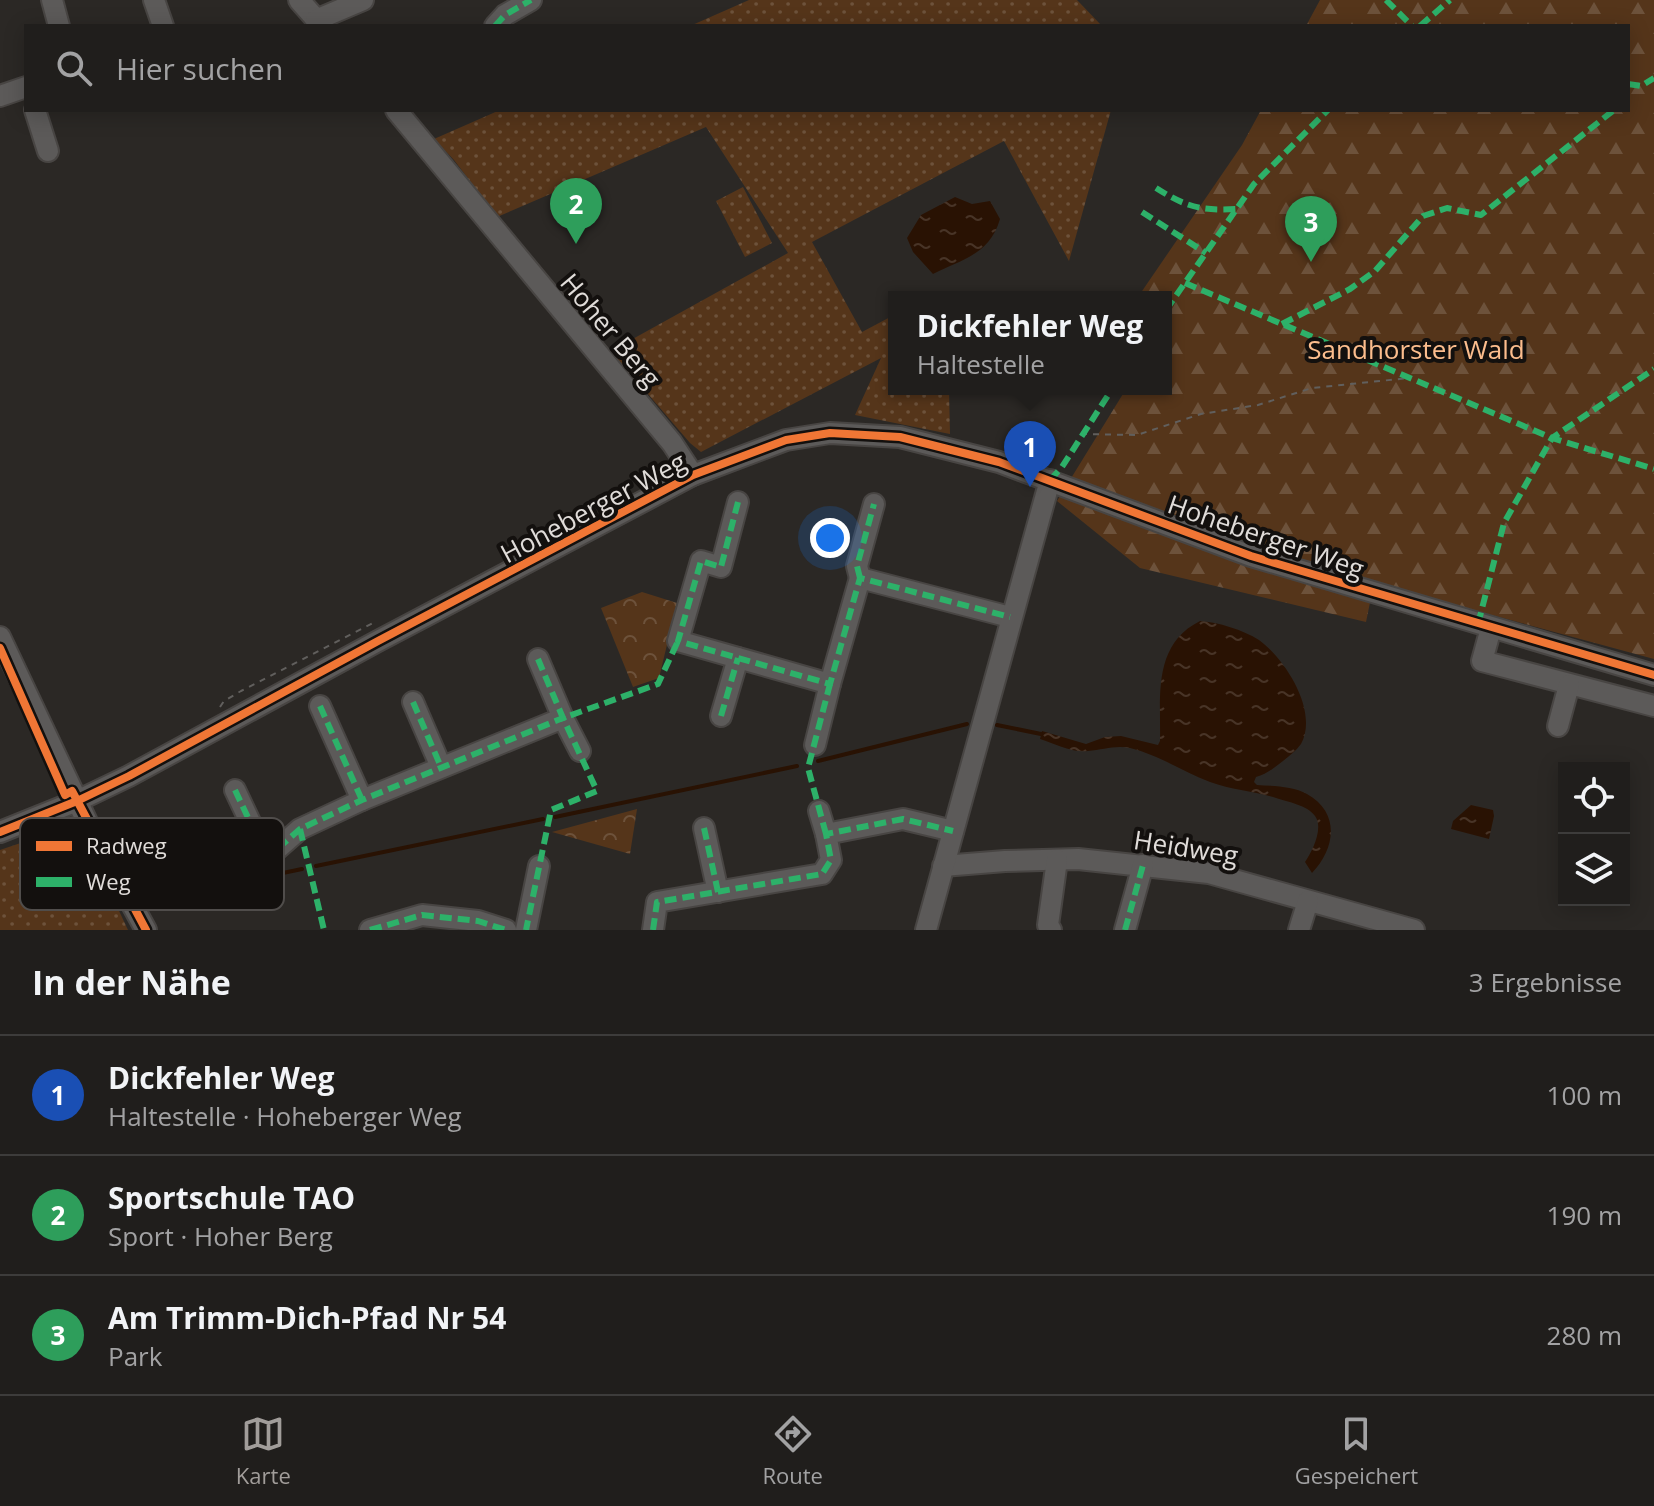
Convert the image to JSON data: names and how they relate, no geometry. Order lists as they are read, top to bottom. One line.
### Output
{"streets":{"street":["Hoher Berg","Hoheberger Weg","Heidweg"]},"crossings":[["Hoher Berg","Hoheberger Weg"]],"parks":["Sandhorster Wald"],"legend":["Radweg","Weg"],"page":{"search":"Hier suchen","pins":["2","3","1"],"popup":["Dickfehler Weg","Haltestelle"],"heading":["In der Nähe","3 Ergebnisse"],"list":[{"mark":"1","name":"Dickfehler Weg","note":"Haltestelle · Hoheberger Weg","value":"100 m"},{"mark":"2","name":"Sportschule TAO","note":"Sport · Hoher Berg","value":"190 m"},{"mark":"3","name":"Am Trimm-Dich-Pfad Nr 54","note":"Park","value":"280 m"}],"nav":["Karte","Route","Gespeichert"]}}
